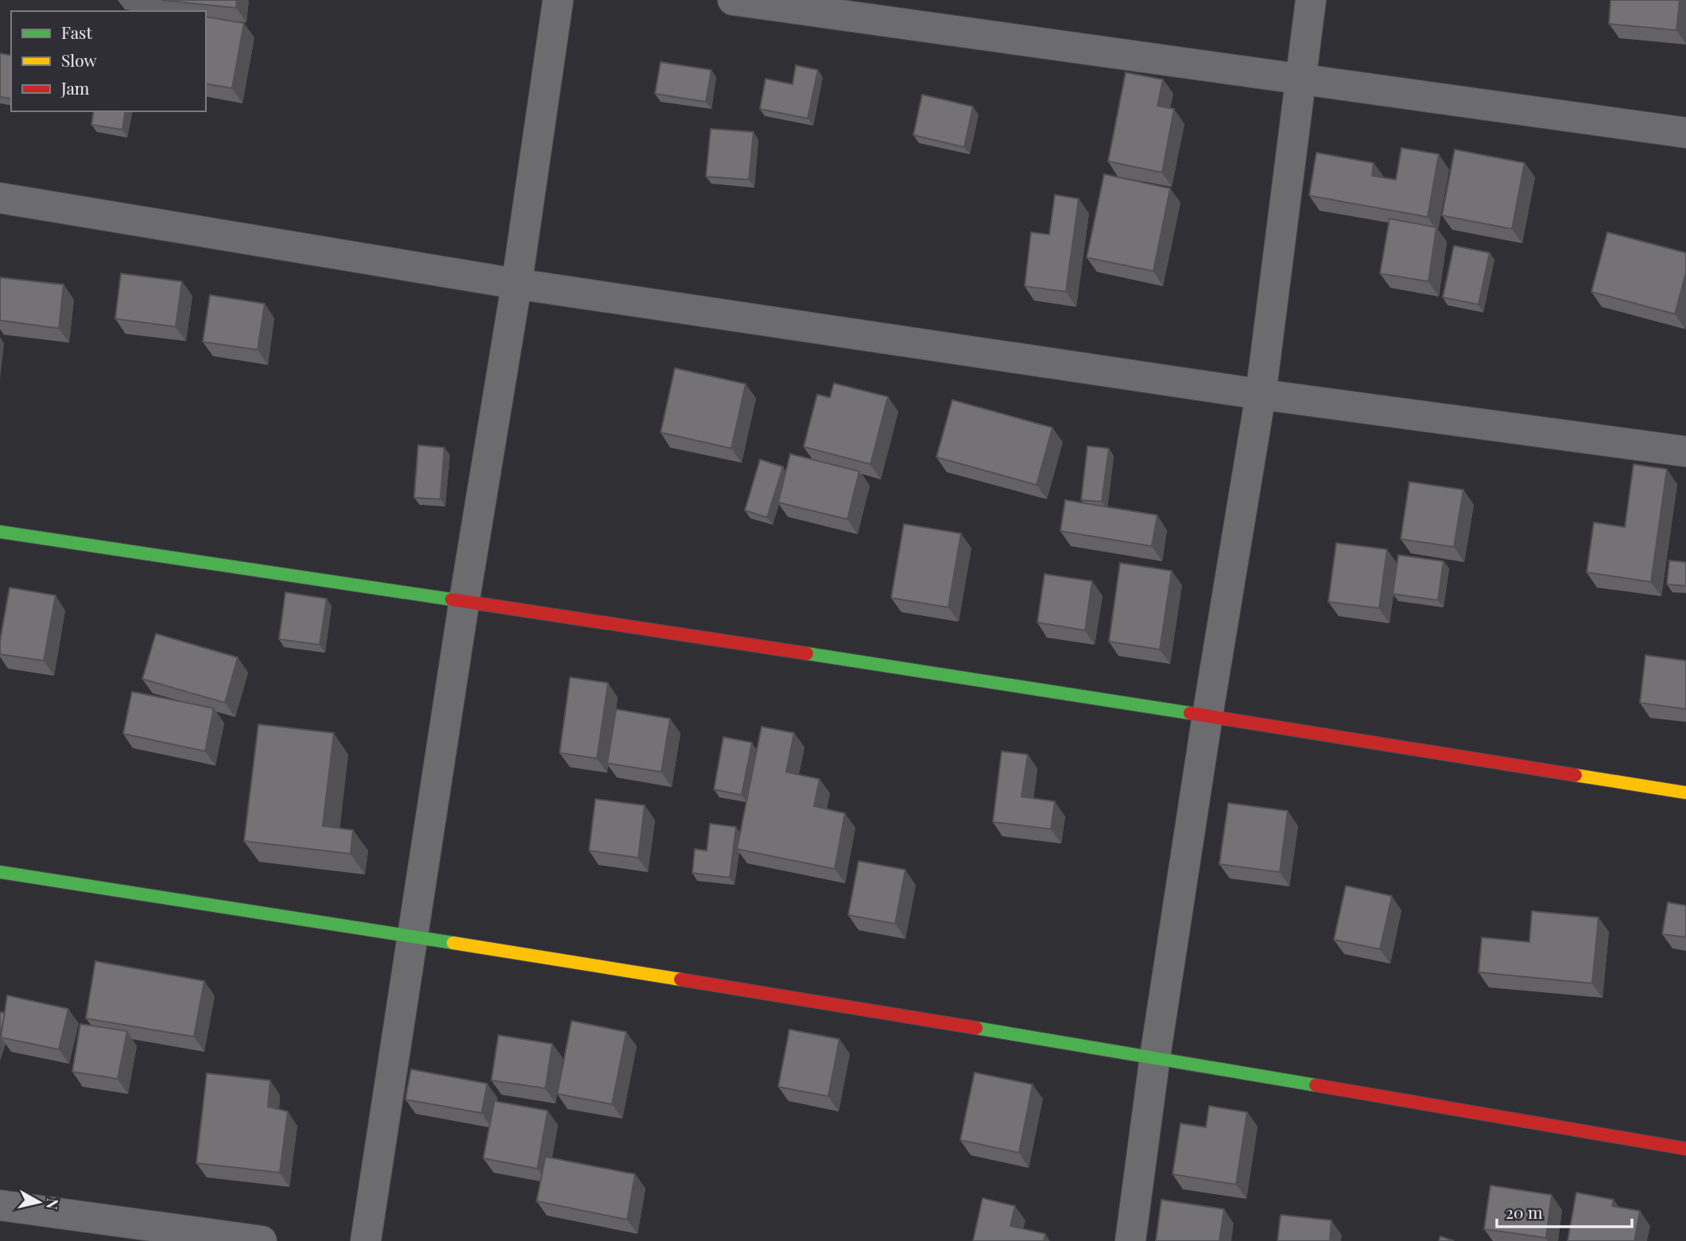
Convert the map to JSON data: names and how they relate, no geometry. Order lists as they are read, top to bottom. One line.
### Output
{"legend":["Fast","Slow","Jam"],"scale_bar":"20 m","north":"right"}
